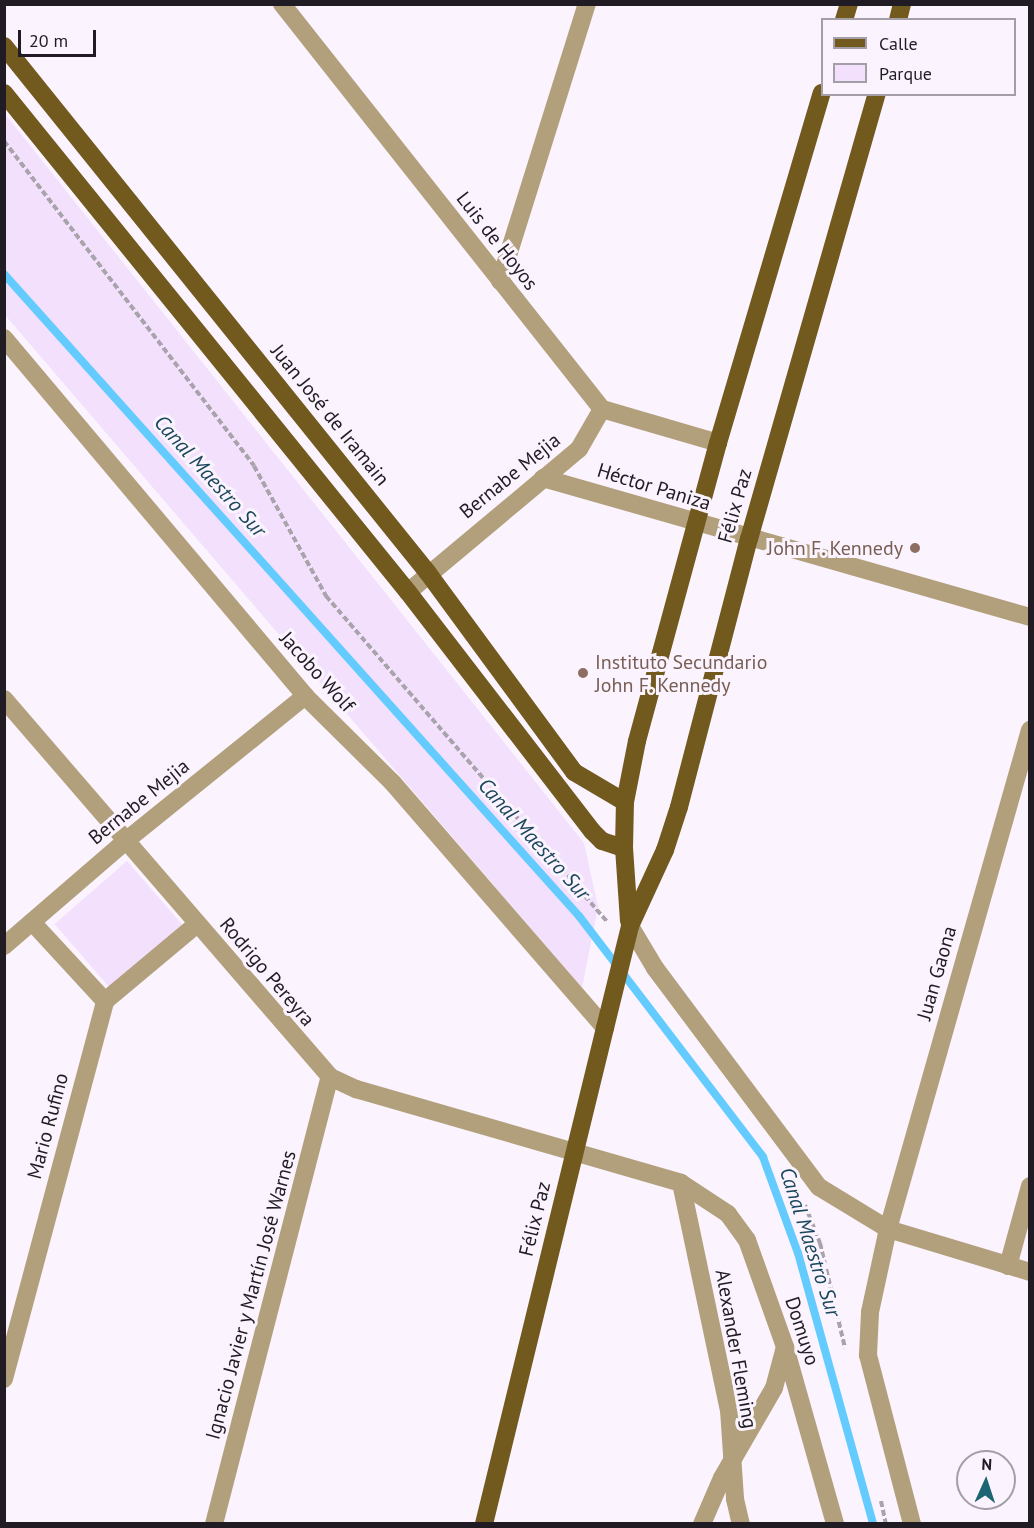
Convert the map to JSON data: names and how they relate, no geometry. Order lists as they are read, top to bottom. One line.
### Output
{"streets":{"main road":["Juan José de Iramain","Félix Paz"],"street":["Luis de Hoyos","Bernabe Mejia","Héctor Paniza","Jacobo Wolf","Rodrigo Pereyra","Juan Gaona","Mario Rufino","Ignacio Javier y Martín José Warnes","Domuyo","Alexander Fleming"]},"crossings":[["Luis de Hoyos","Bernabe Mejia"],["Juan José de Iramain","Bernabe Mejia"],["Juan José de Iramain","Félix Paz"],["Bernabe Mejia","Héctor Paniza"],["Bernabe Mejia","Jacobo Wolf"],["Bernabe Mejia","Rodrigo Pereyra"],["Héctor Paniza","Félix Paz"],["Félix Paz","Jacobo Wolf"],["Félix Paz","Rodrigo Pereyra"],["Félix Paz","Domuyo"],["Rodrigo Pereyra","Ignacio Javier y Martín José Warnes"],["Rodrigo Pereyra","Domuyo"],["Domuyo","Alexander Fleming"]],"water":["Canal Maestro Sur"],"places":["John F. Kennedy","Instituto Secundario John F. Kennedy"],"legend":["Calle","Parque"],"scale_bar":"20 m","north":"top"}
